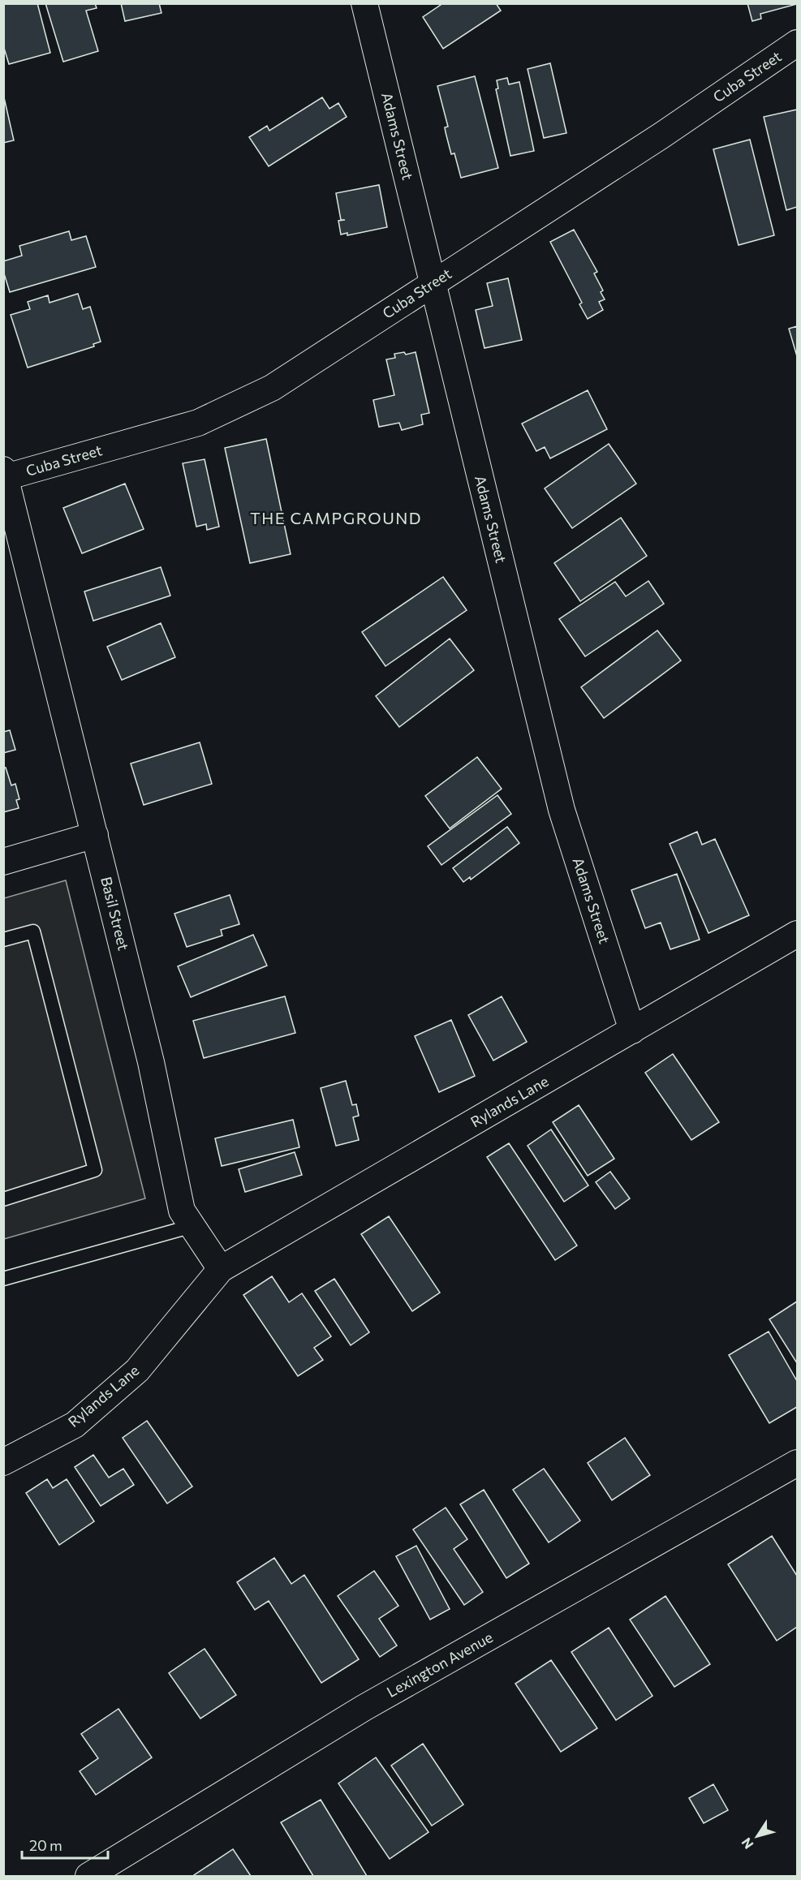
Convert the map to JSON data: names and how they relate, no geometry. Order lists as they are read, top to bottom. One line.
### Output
{"streets":{"street":["Cuba Street","Adams Street","Basil Street","Rylands Lane","Lexington Avenue"]},"crossings":[["Cuba Street","Adams Street"],["Cuba Street","Basil Street"],["Adams Street","Rylands Lane"],["Basil Street","Rylands Lane"]],"districts":["THE CAMPGROUND"],"scale_bar":"20 m","north":"bottom left"}
